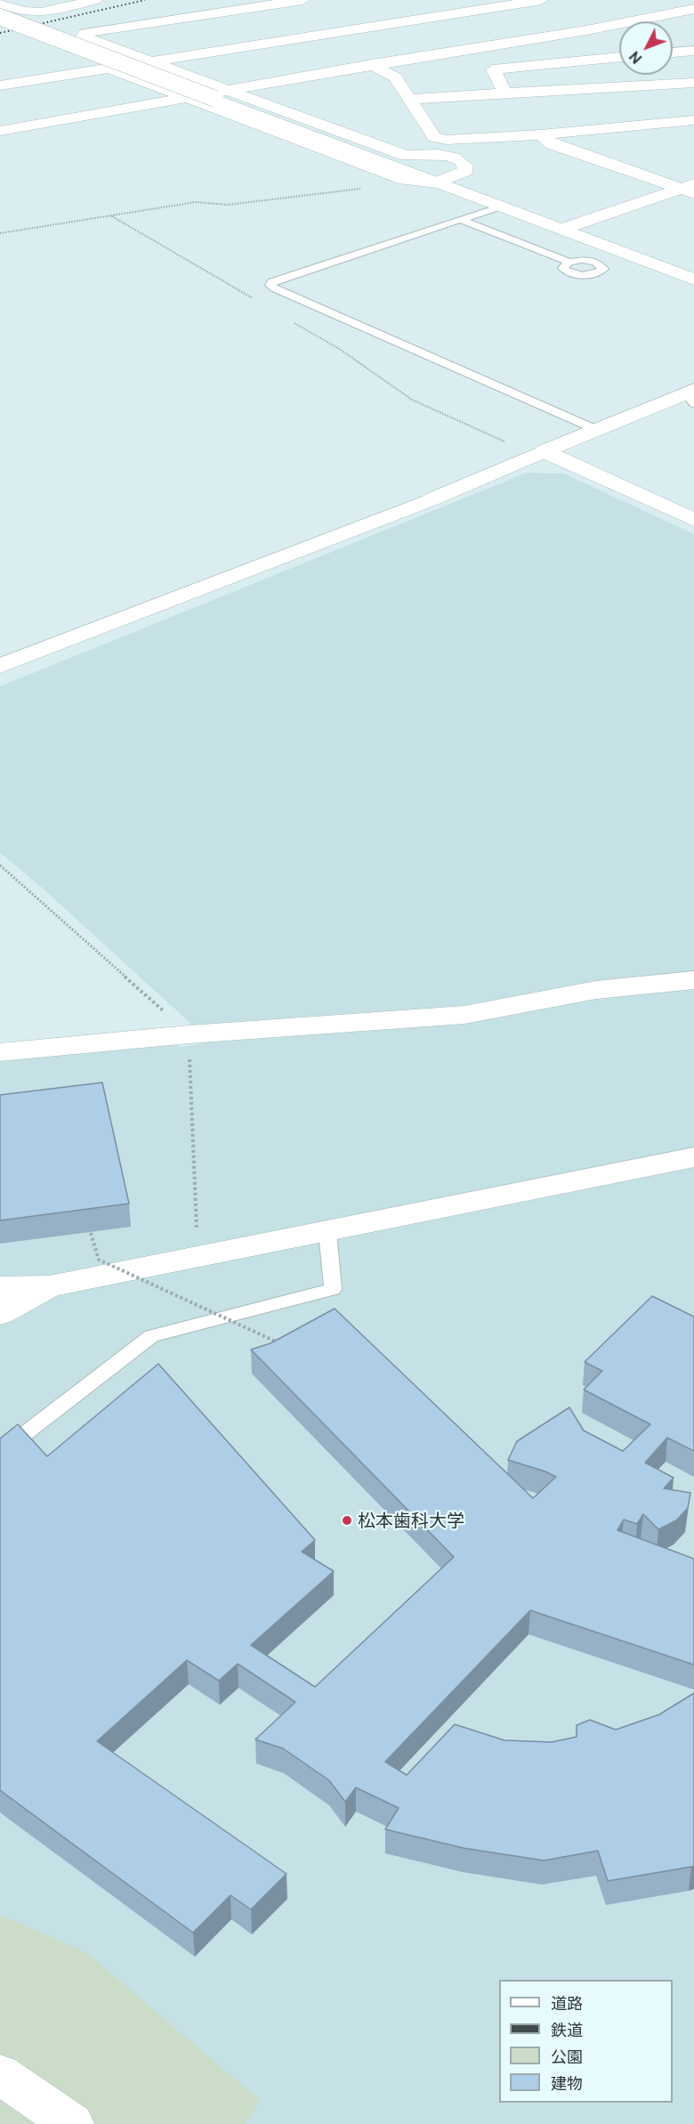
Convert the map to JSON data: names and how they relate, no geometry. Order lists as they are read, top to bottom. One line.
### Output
{"places":["松本歯科大学"],"legend":["道路","鉄道","公園","建物"],"north":"bottom left"}
